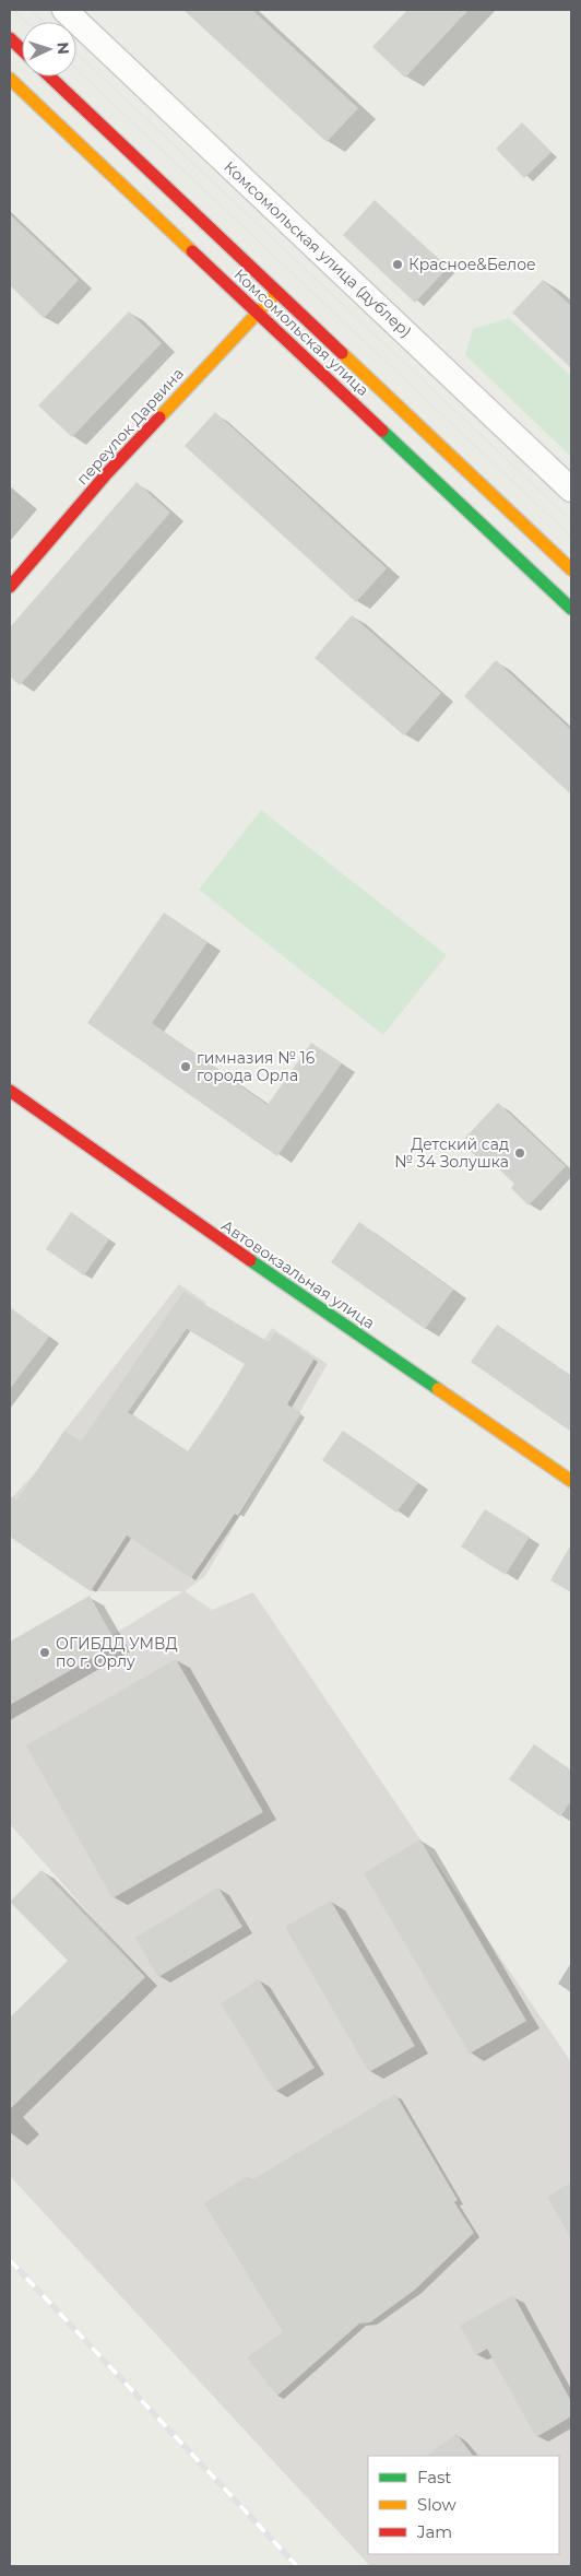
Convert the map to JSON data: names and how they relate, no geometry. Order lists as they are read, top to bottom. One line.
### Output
{"streets":{"main road":["Комсомольская улица","переулок Дарвина","Автовокзальная улица"],"street":["Комсомольская улица (дублер)"]},"crossings":[["Комсомольская улица","переулок Дарвина"]],"places":["Красное&Белое","гимназия № 16 города Орла","Детский сад № 34 Золушка","ОГИБДД УМВД по г. Орлу"],"legend":["Fast","Slow","Jam"],"north":"right"}
